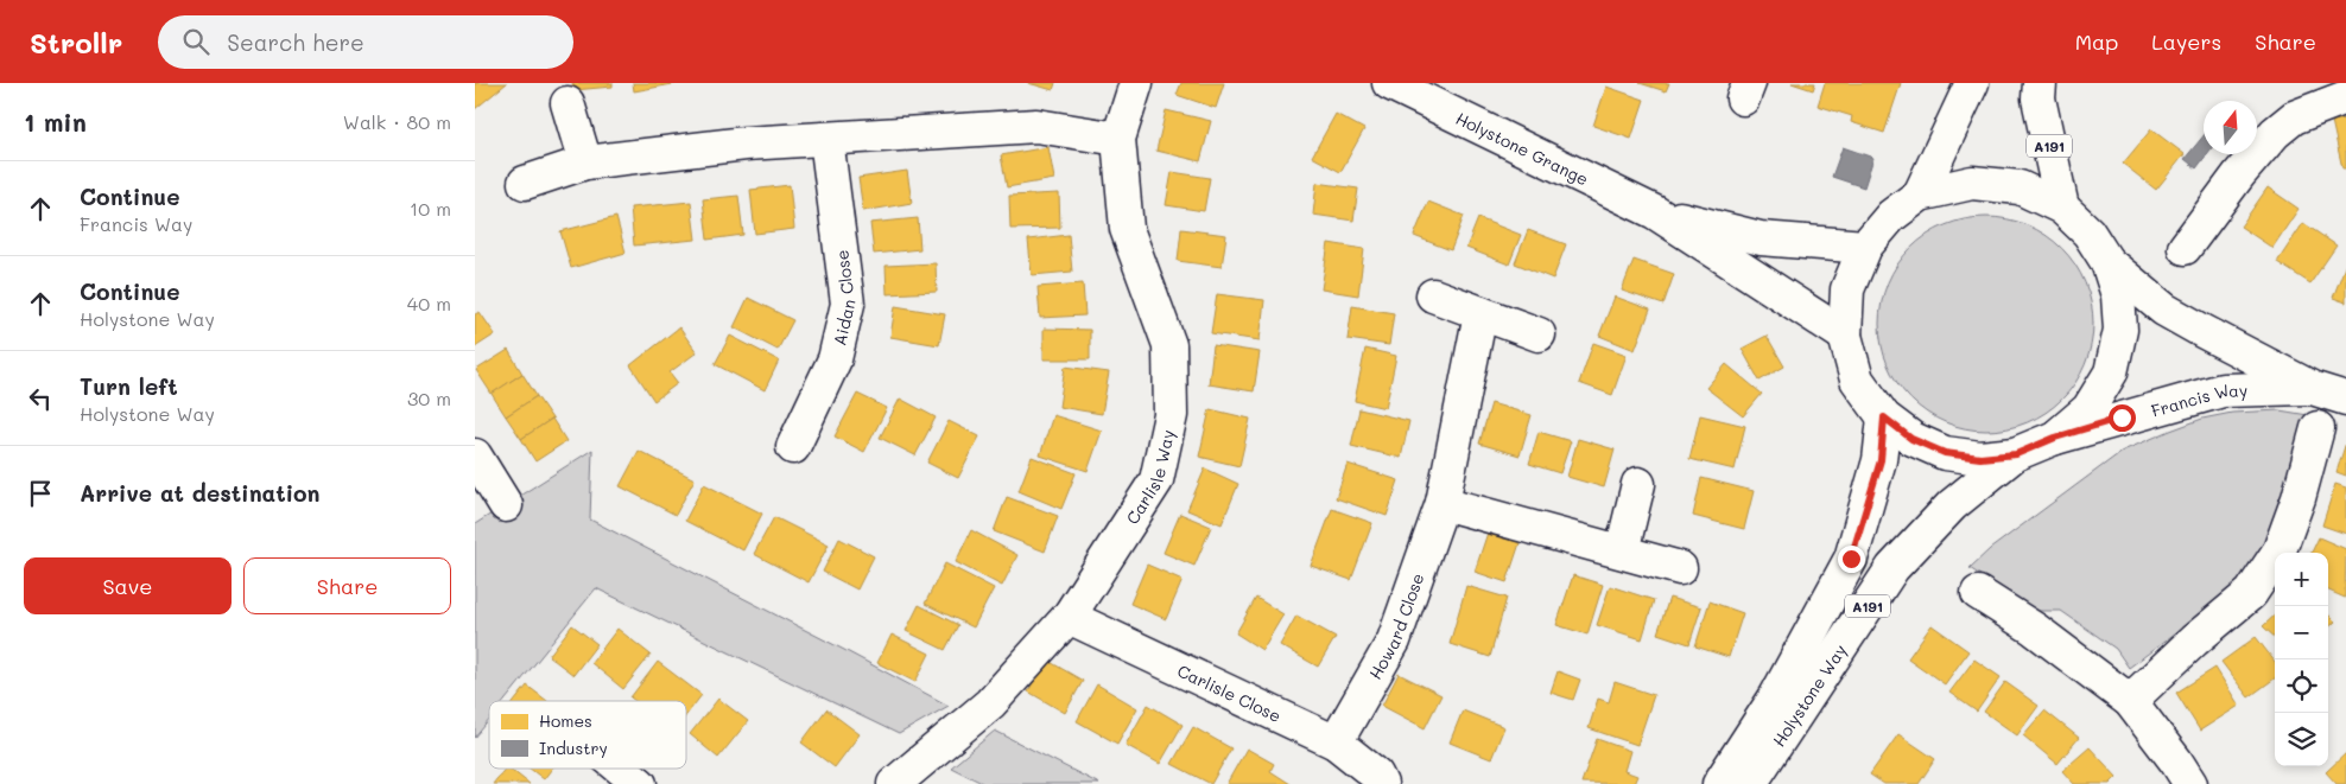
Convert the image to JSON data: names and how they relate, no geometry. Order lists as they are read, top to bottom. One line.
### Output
{"streets":{"street":["A191","Holystone Grange","Aidan Close","Francis Way","Carlisle Way","Howard Close","Carlisle Close","Holystone Way"]},"crossings":[["A191","Holystone Way"],["Holystone Grange","Holystone Way"],["Francis Way","Holystone Way"],["Carlisle Way","Carlisle Close"],["Howard Close","Carlisle Close"]],"legend":["Homes","Industry"],"north":"top","page":{"header":"Strollr","search":"Search here","nav":["Map","Layers","Share"],"heading":["1 min","Walk · 80 m"],"list":[["Continue","Francis Way","10 m"],["Continue","Holystone Way","40 m"],["Turn left","Holystone Way","30 m"],"Arrive at destination"],"buttons":["Save","Share"],"map_buttons":["+","−"]}}
